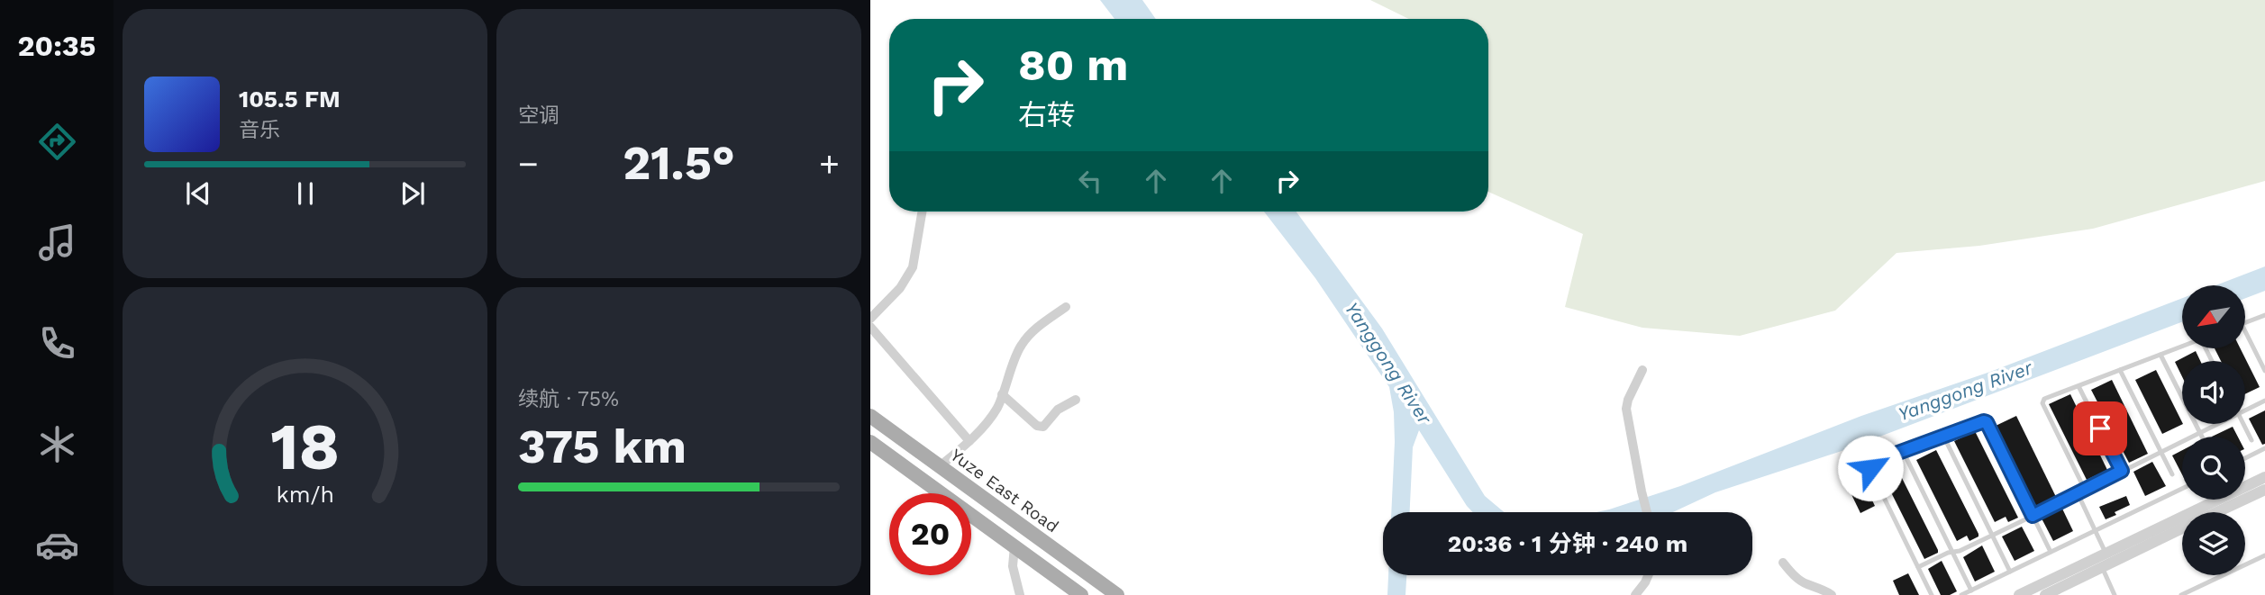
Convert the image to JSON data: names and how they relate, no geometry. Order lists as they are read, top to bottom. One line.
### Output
{"streets":{"main road":["Yuze East Road"]},"water":["Yanggong River"],"north":"bottom left","page":{"tabs":"20:35","tile":["空调",["续航 · 75%","375 km"]],"turn":["80 m","右转"],"song":["105.5 FM","音乐"],"heat":["−","21.5°","+"],"limit":"20","trip":"20:36 · 1 分钟 · 240 m","gauge":["18","km/h"]}}
